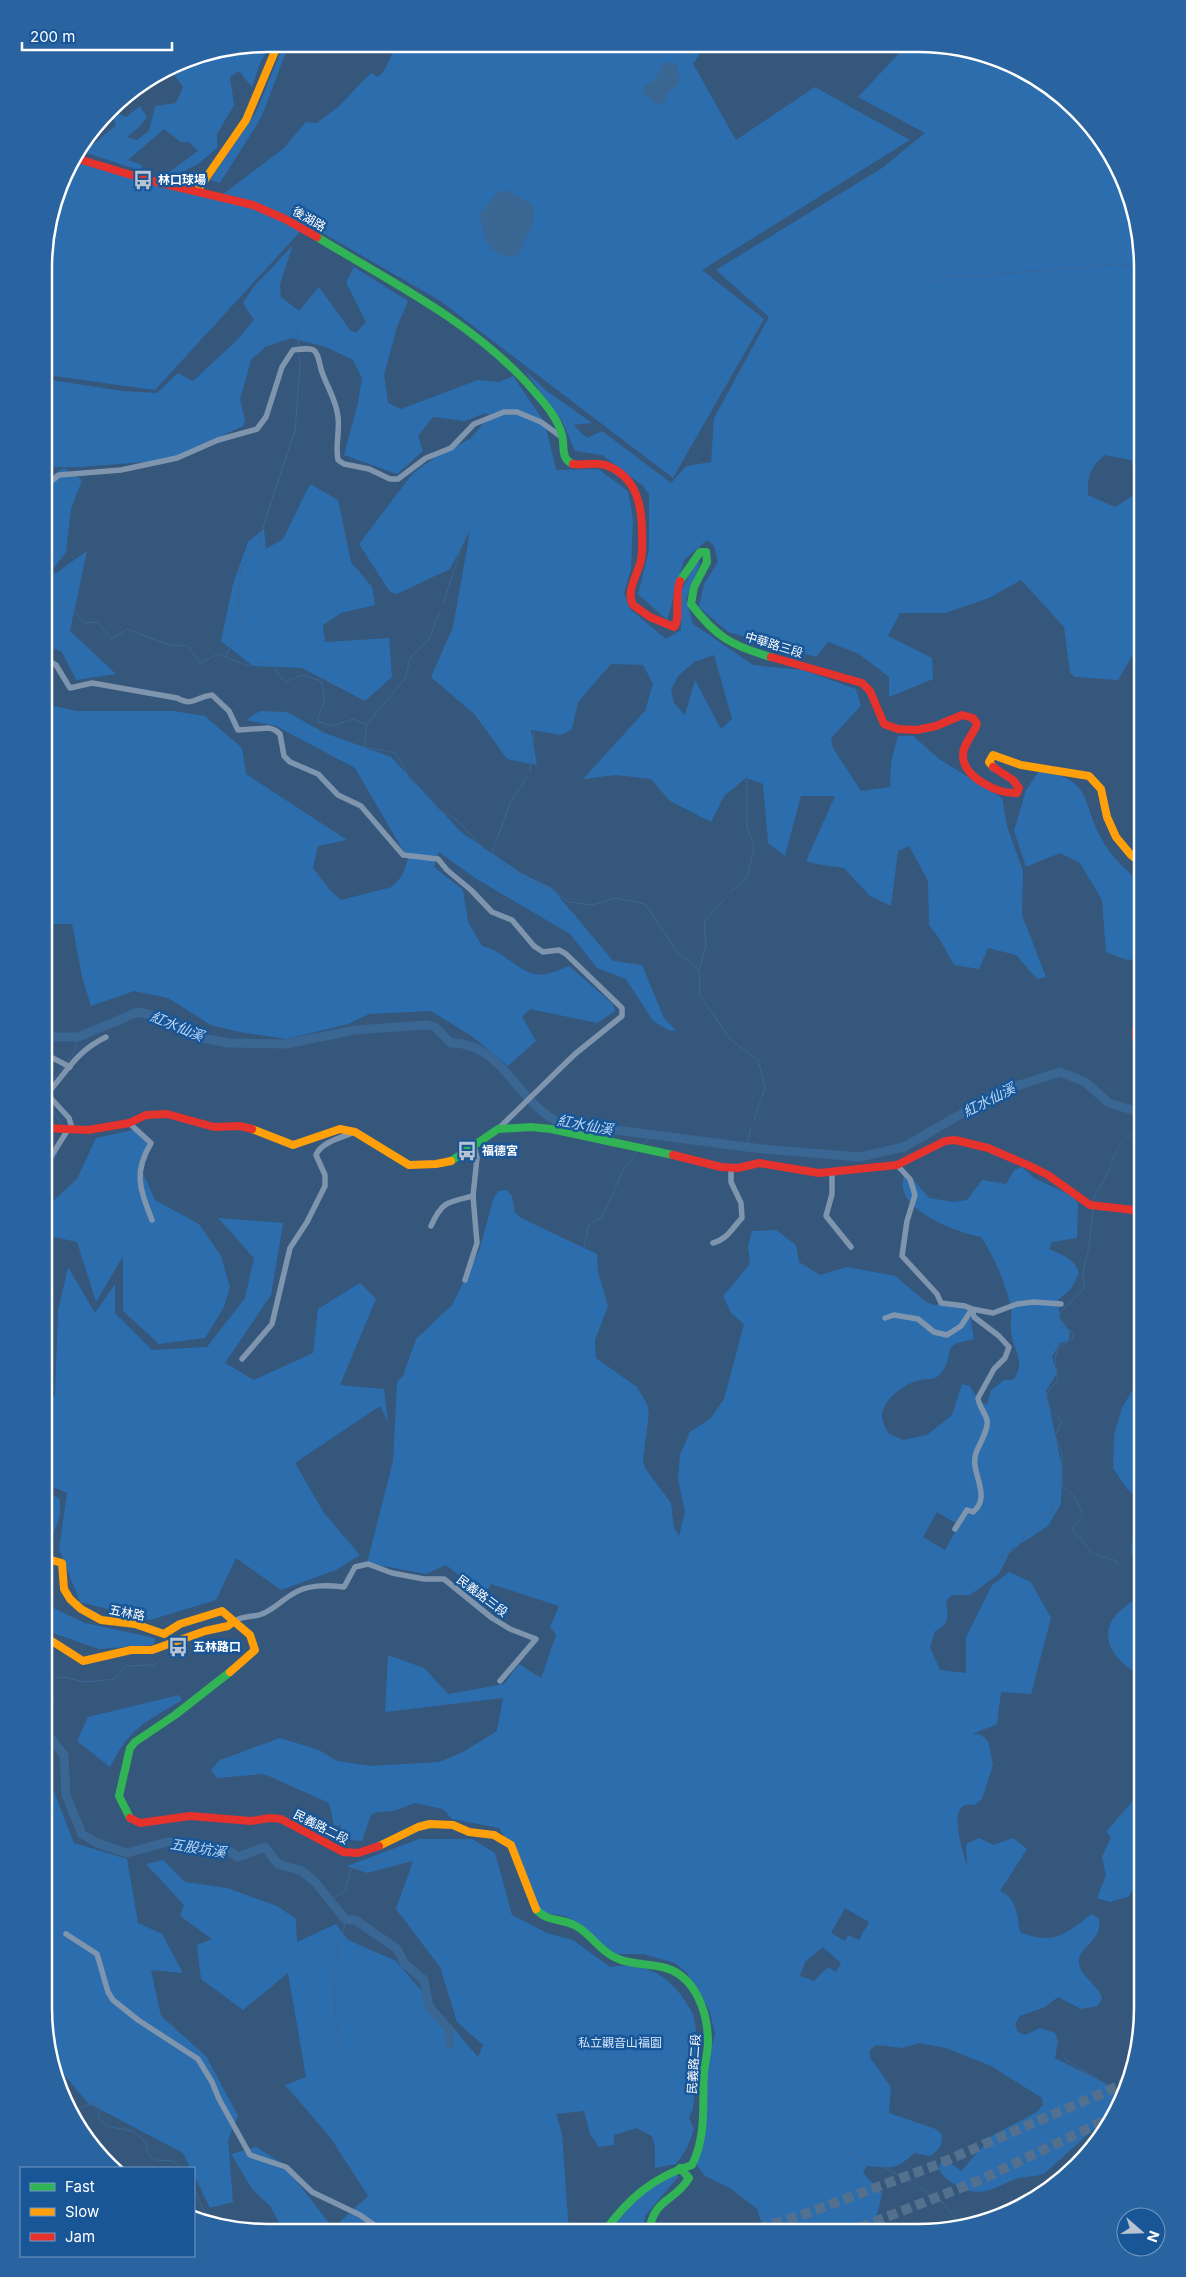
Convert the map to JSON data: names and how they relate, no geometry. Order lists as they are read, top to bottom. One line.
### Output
{"streets":{"street":["後湖路","中華路三段","民義路三段","五林路","民義路二段"]},"crossings":[["後湖路","中華路三段"],["民義路三段","五林路"],["民義路三段","民義路二段"],["五林路","民義路二段"]],"water":["紅水仙溪","五股坑溪"],"parks":["私立觀音山福園"],"places":{"bus stop":["林口球場","福德宮","五林路口"]},"legend":["Fast","Slow","Jam"],"scale_bar":"200 m","north":"right"}
